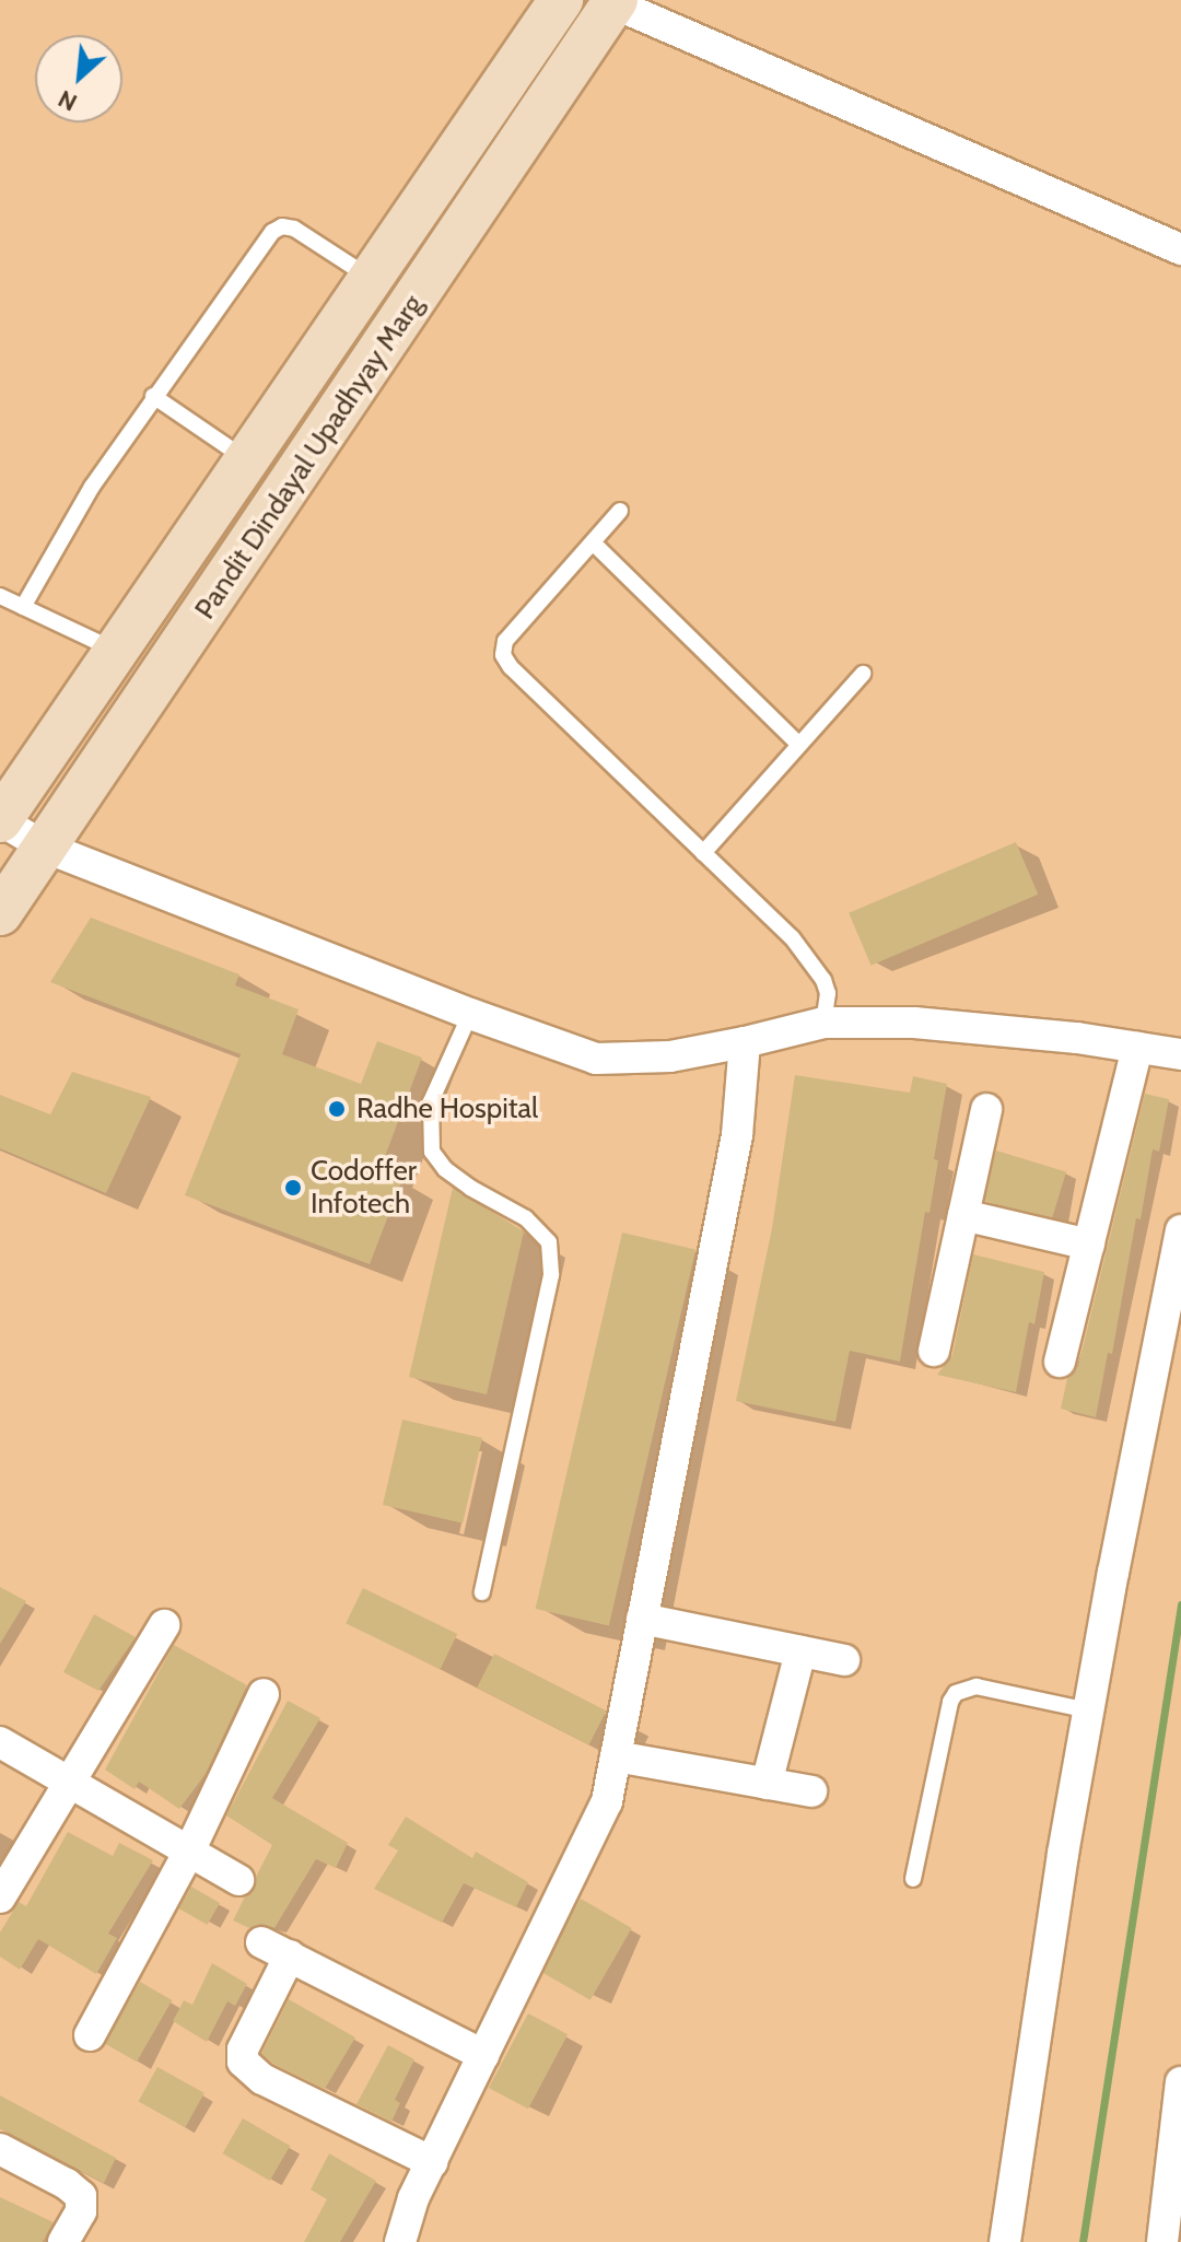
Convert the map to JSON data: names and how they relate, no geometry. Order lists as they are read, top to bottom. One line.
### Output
{"streets":{"street":["Pandit Dindayal Upadhyay Marg"]},"places":["Radhe Hospital","Codoffer Infotech"],"north":"bottom left"}
